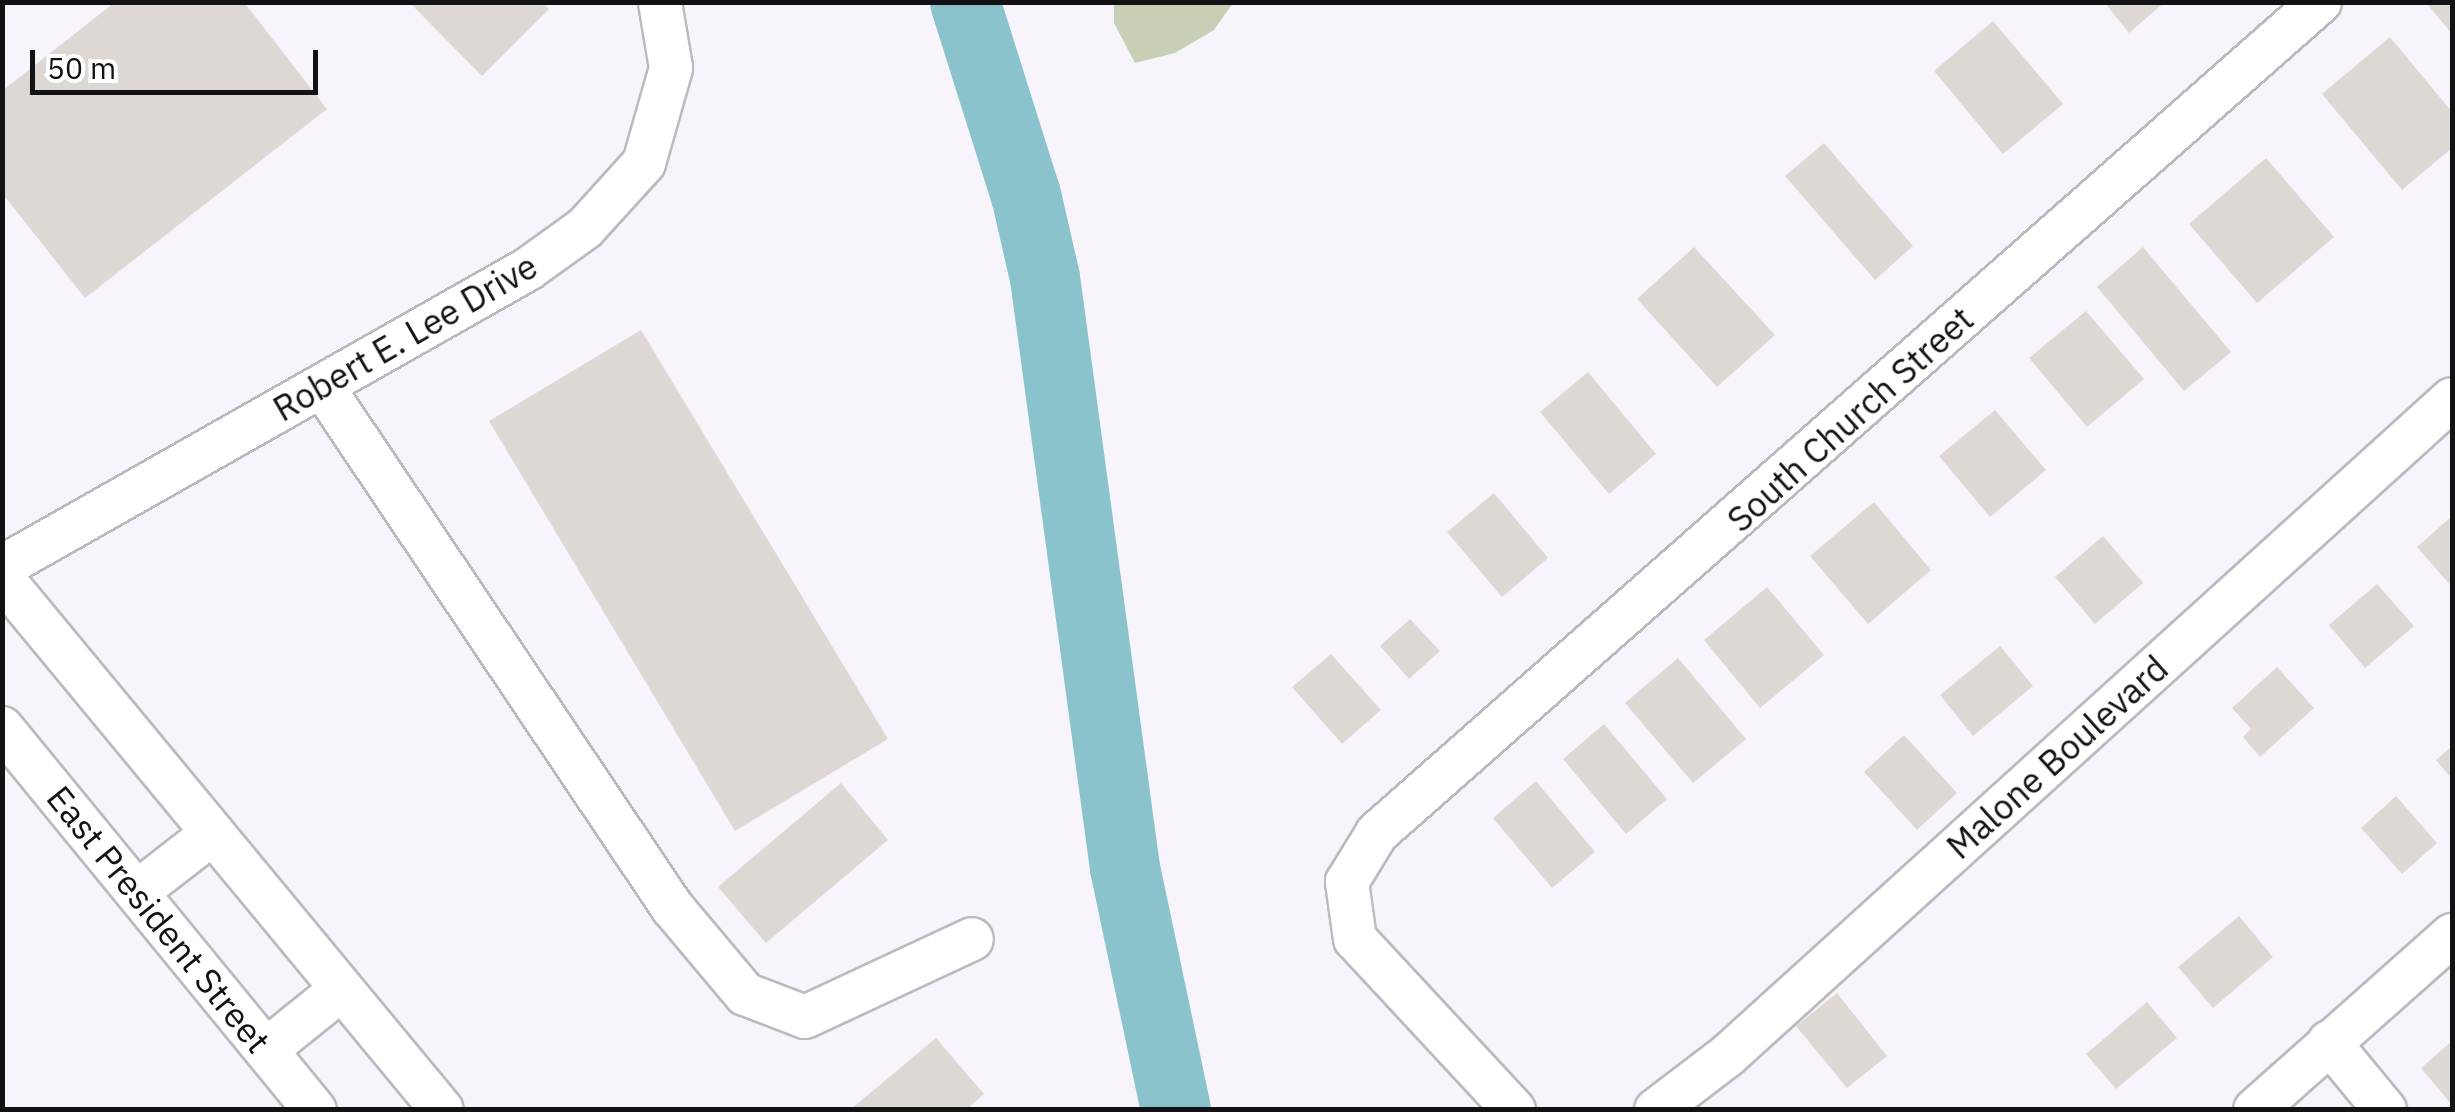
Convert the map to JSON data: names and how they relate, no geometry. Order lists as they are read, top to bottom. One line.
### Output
{"streets":{"street":["Robert E. Lee Drive","South Church Street","Malone Boulevard","East President Street"]},"scale_bar":"50 m"}
